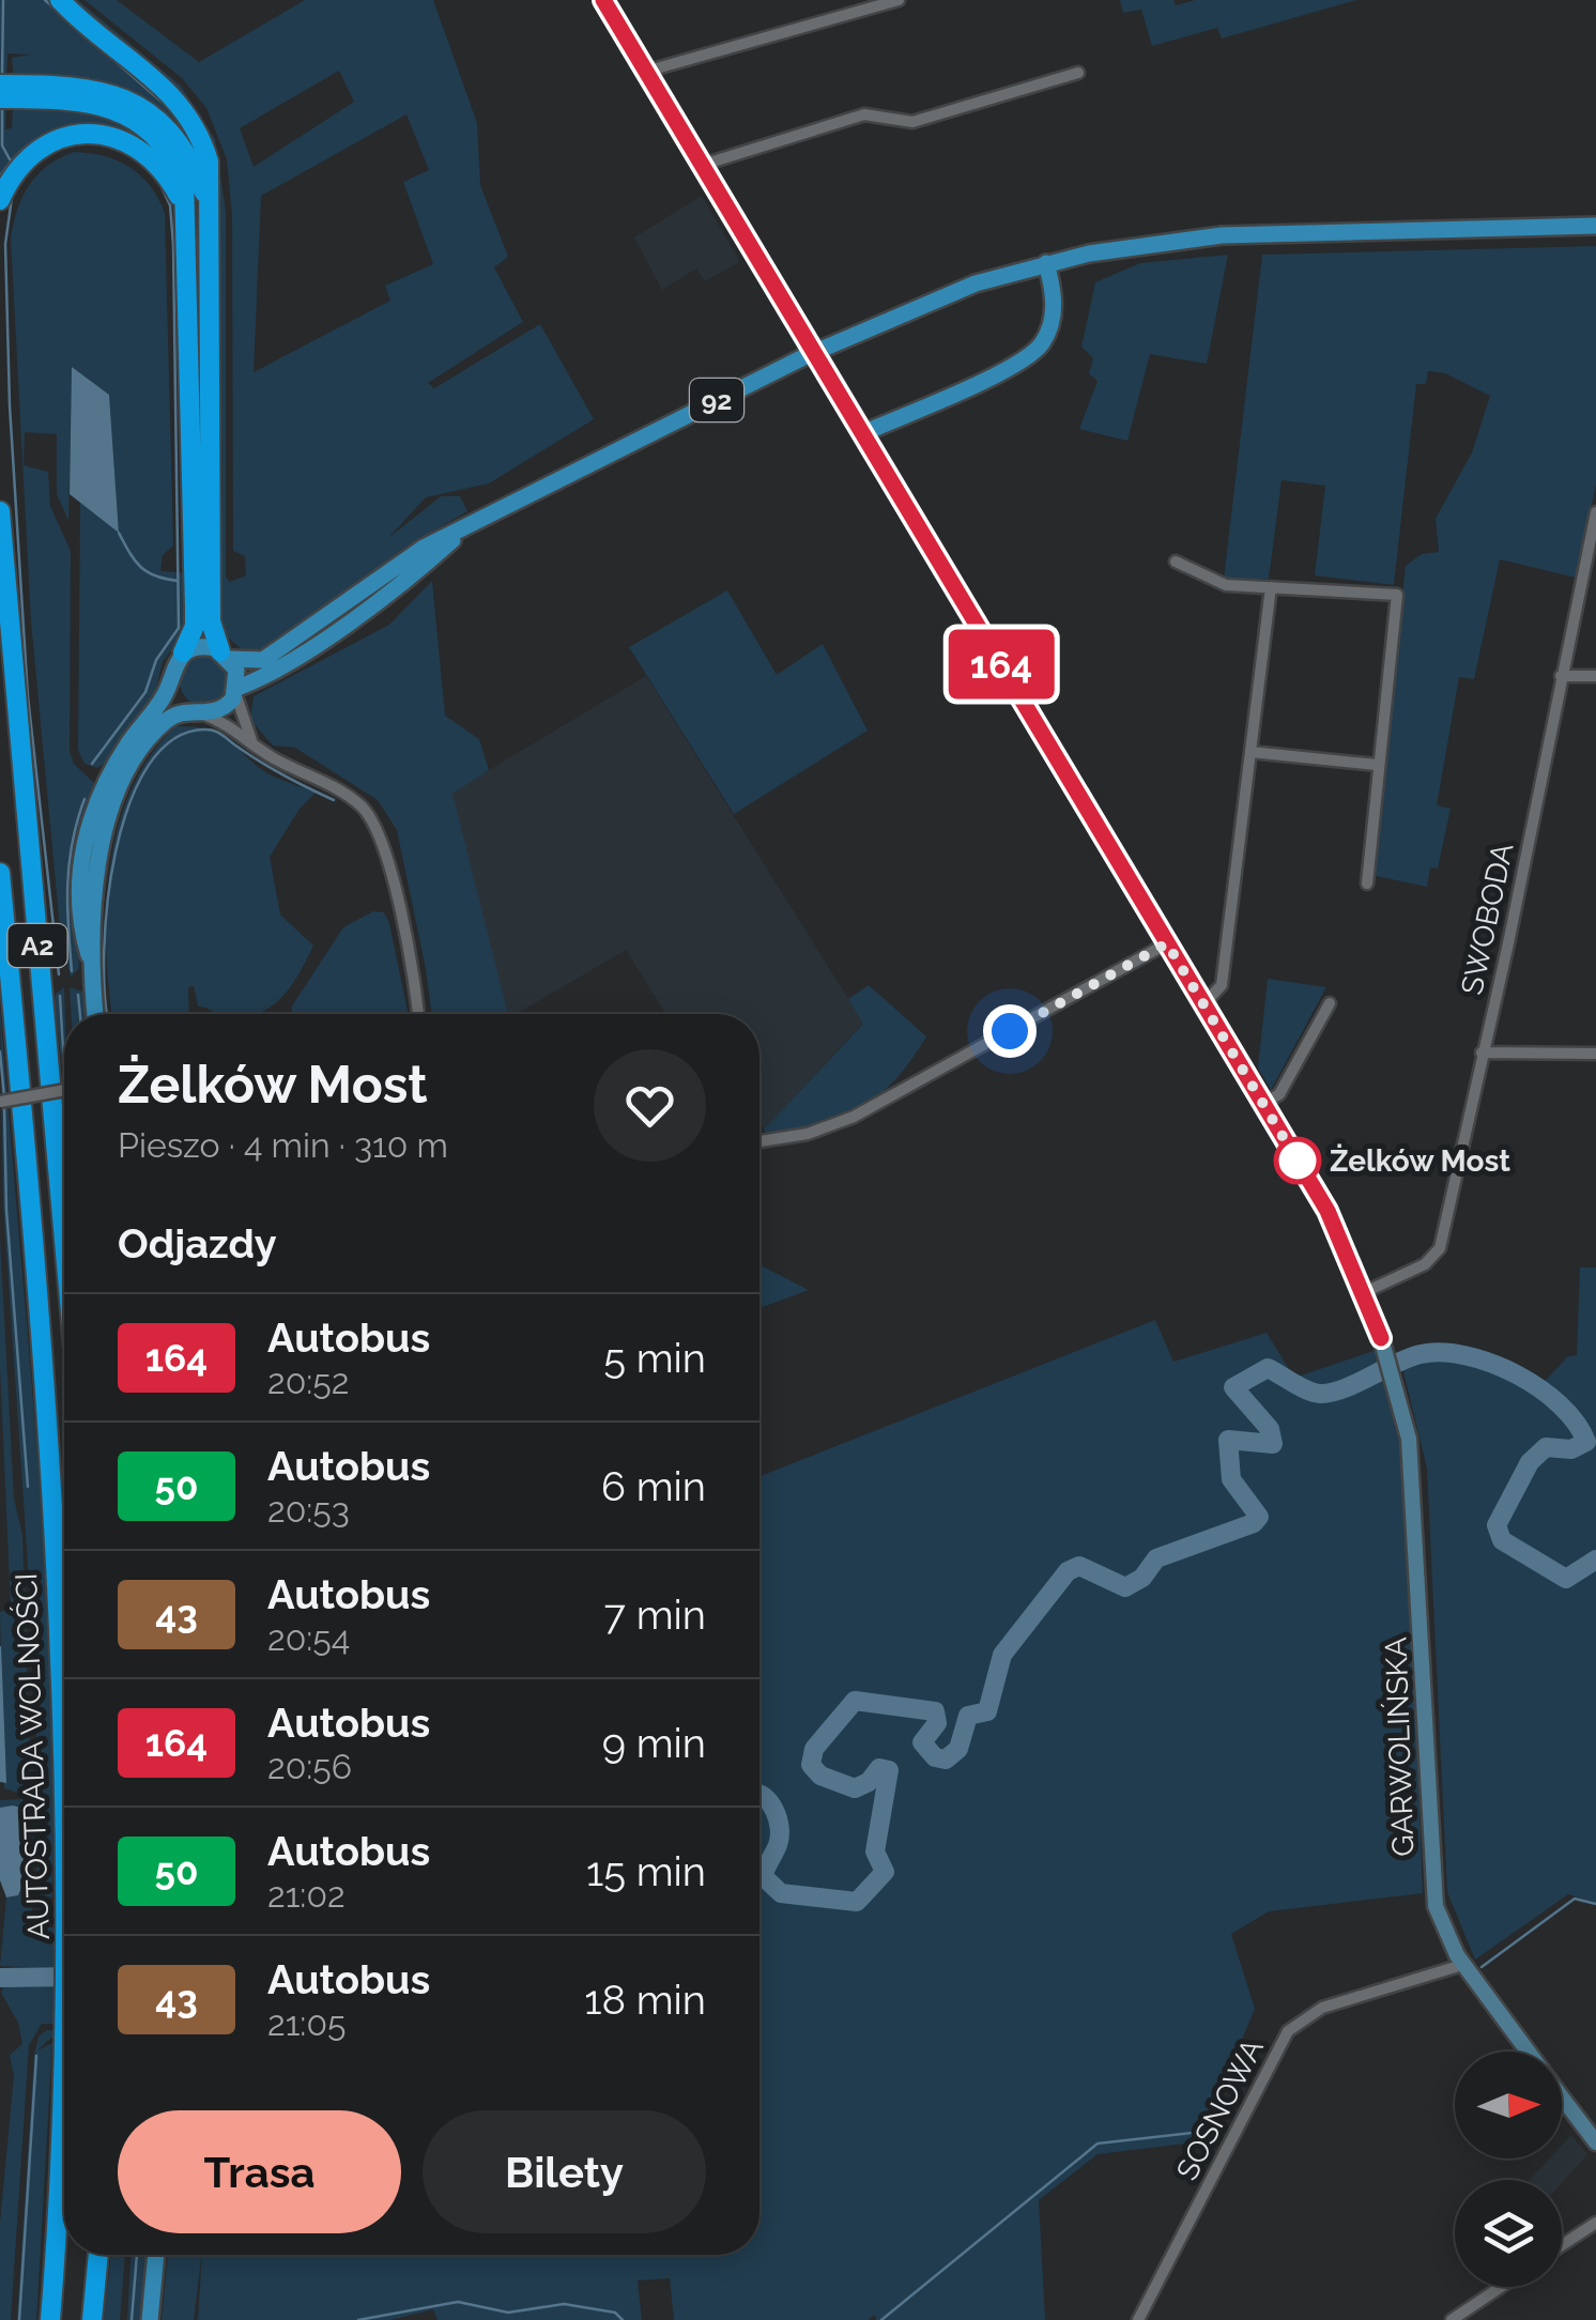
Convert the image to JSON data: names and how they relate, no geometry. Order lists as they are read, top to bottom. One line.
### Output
{"streets":{"highway":["A2","AUTOSTRADA WOLNOŚCI"],"main road":["92","GARWOLIŃSKA"],"street":["SWOBODA","SOSNOWA"]},"crossings":[["SWOBODA","GARWOLIŃSKA"],["GARWOLIŃSKA","SOSNOWA"]],"places":["Żelków Most"],"lines":["bus line 164"],"north":"right","page":{"on_map":"164","heading":[["Żelków Most","Pieszo · 4 min · 310 m"],"Odjazdy"],"list":[{"mark":"164","name":"Autobus","note":"20:52","value":"5 min"},{"mark":"50","name":"Autobus","note":"20:53","value":"6 min"},{"mark":"43","name":"Autobus","note":"20:54","value":"7 min"},{"mark":"164","name":"Autobus","note":"20:56","value":"9 min"},{"mark":"50","name":"Autobus","note":"21:02","value":"15 min"},{"mark":"43","name":"Autobus","note":"21:05","value":"18 min"}],"buttons":["Trasa","Bilety"]}}
